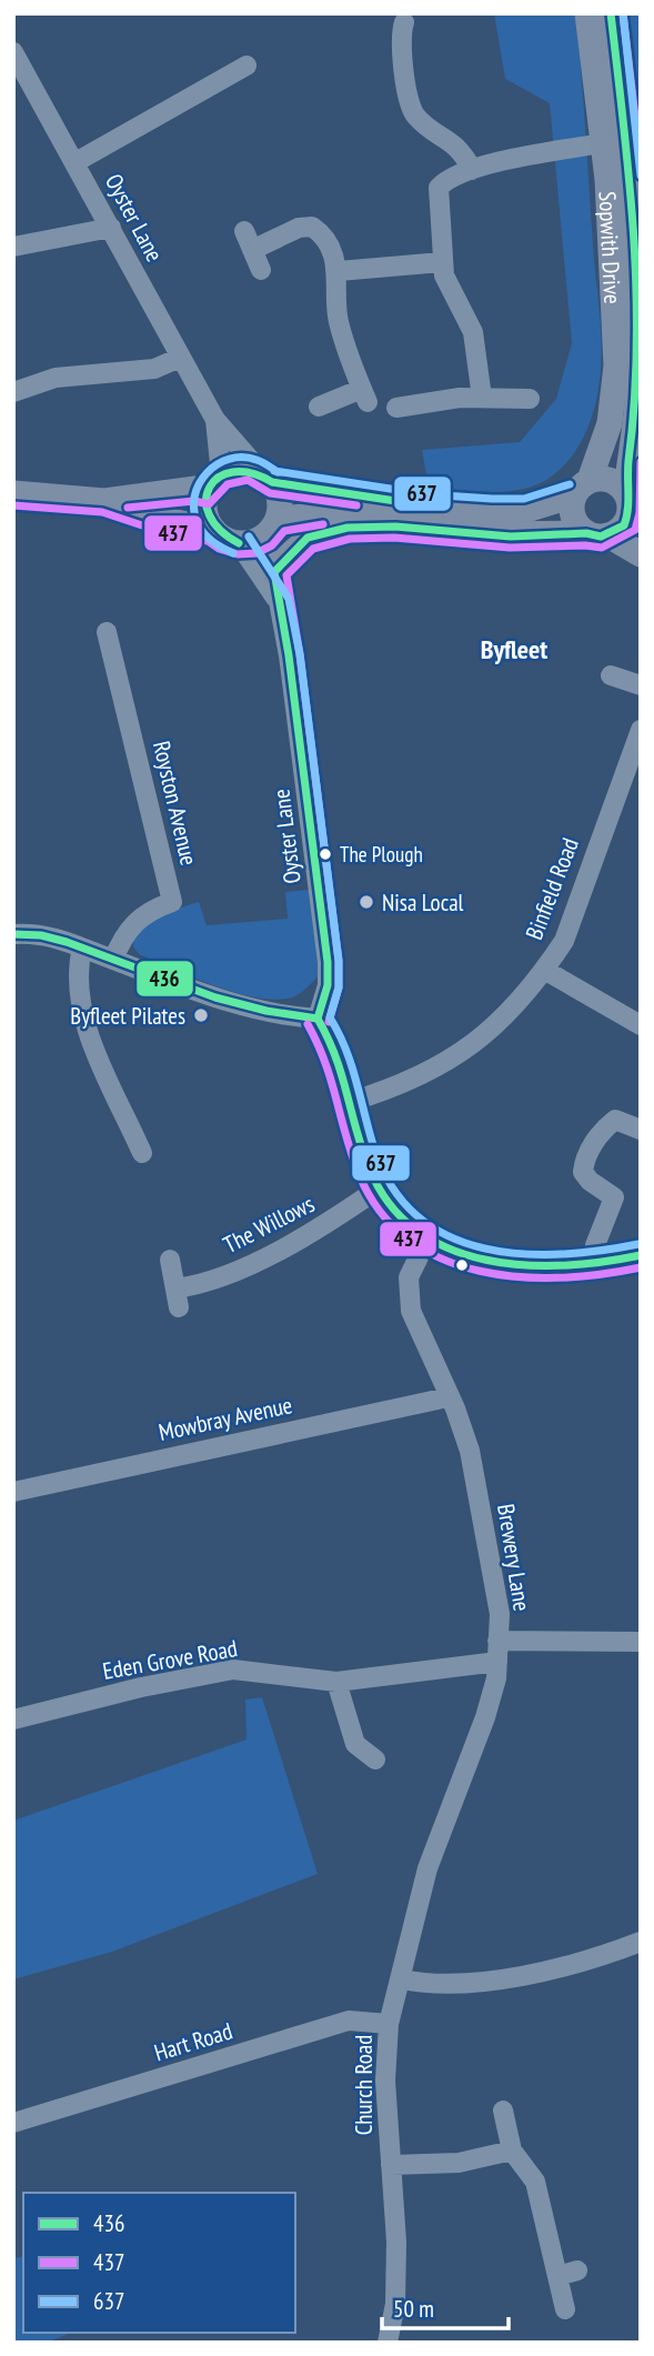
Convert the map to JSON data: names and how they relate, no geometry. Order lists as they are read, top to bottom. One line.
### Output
{"streets":{"main road":["Sopwith Drive"],"street":["Oyster Lane","Royston Avenue","Binfield Road","The Willows","Mowbray Avenue","Brewery Lane","Eden Grove Road","Hart Road","Church Road"]},"crossings":[["Mowbray Avenue","Brewery Lane"],["Brewery Lane","Eden Grove Road"],["Brewery Lane","Church Road"],["Hart Road","Church Road"]],"districts":["Byfleet"],"places":["The Plough","Nisa Local","Byfleet Pilates"],"lines":["transit line 436","transit line 437","transit line 637"],"legend":["436","437","637"],"scale_bar":"50 m"}
